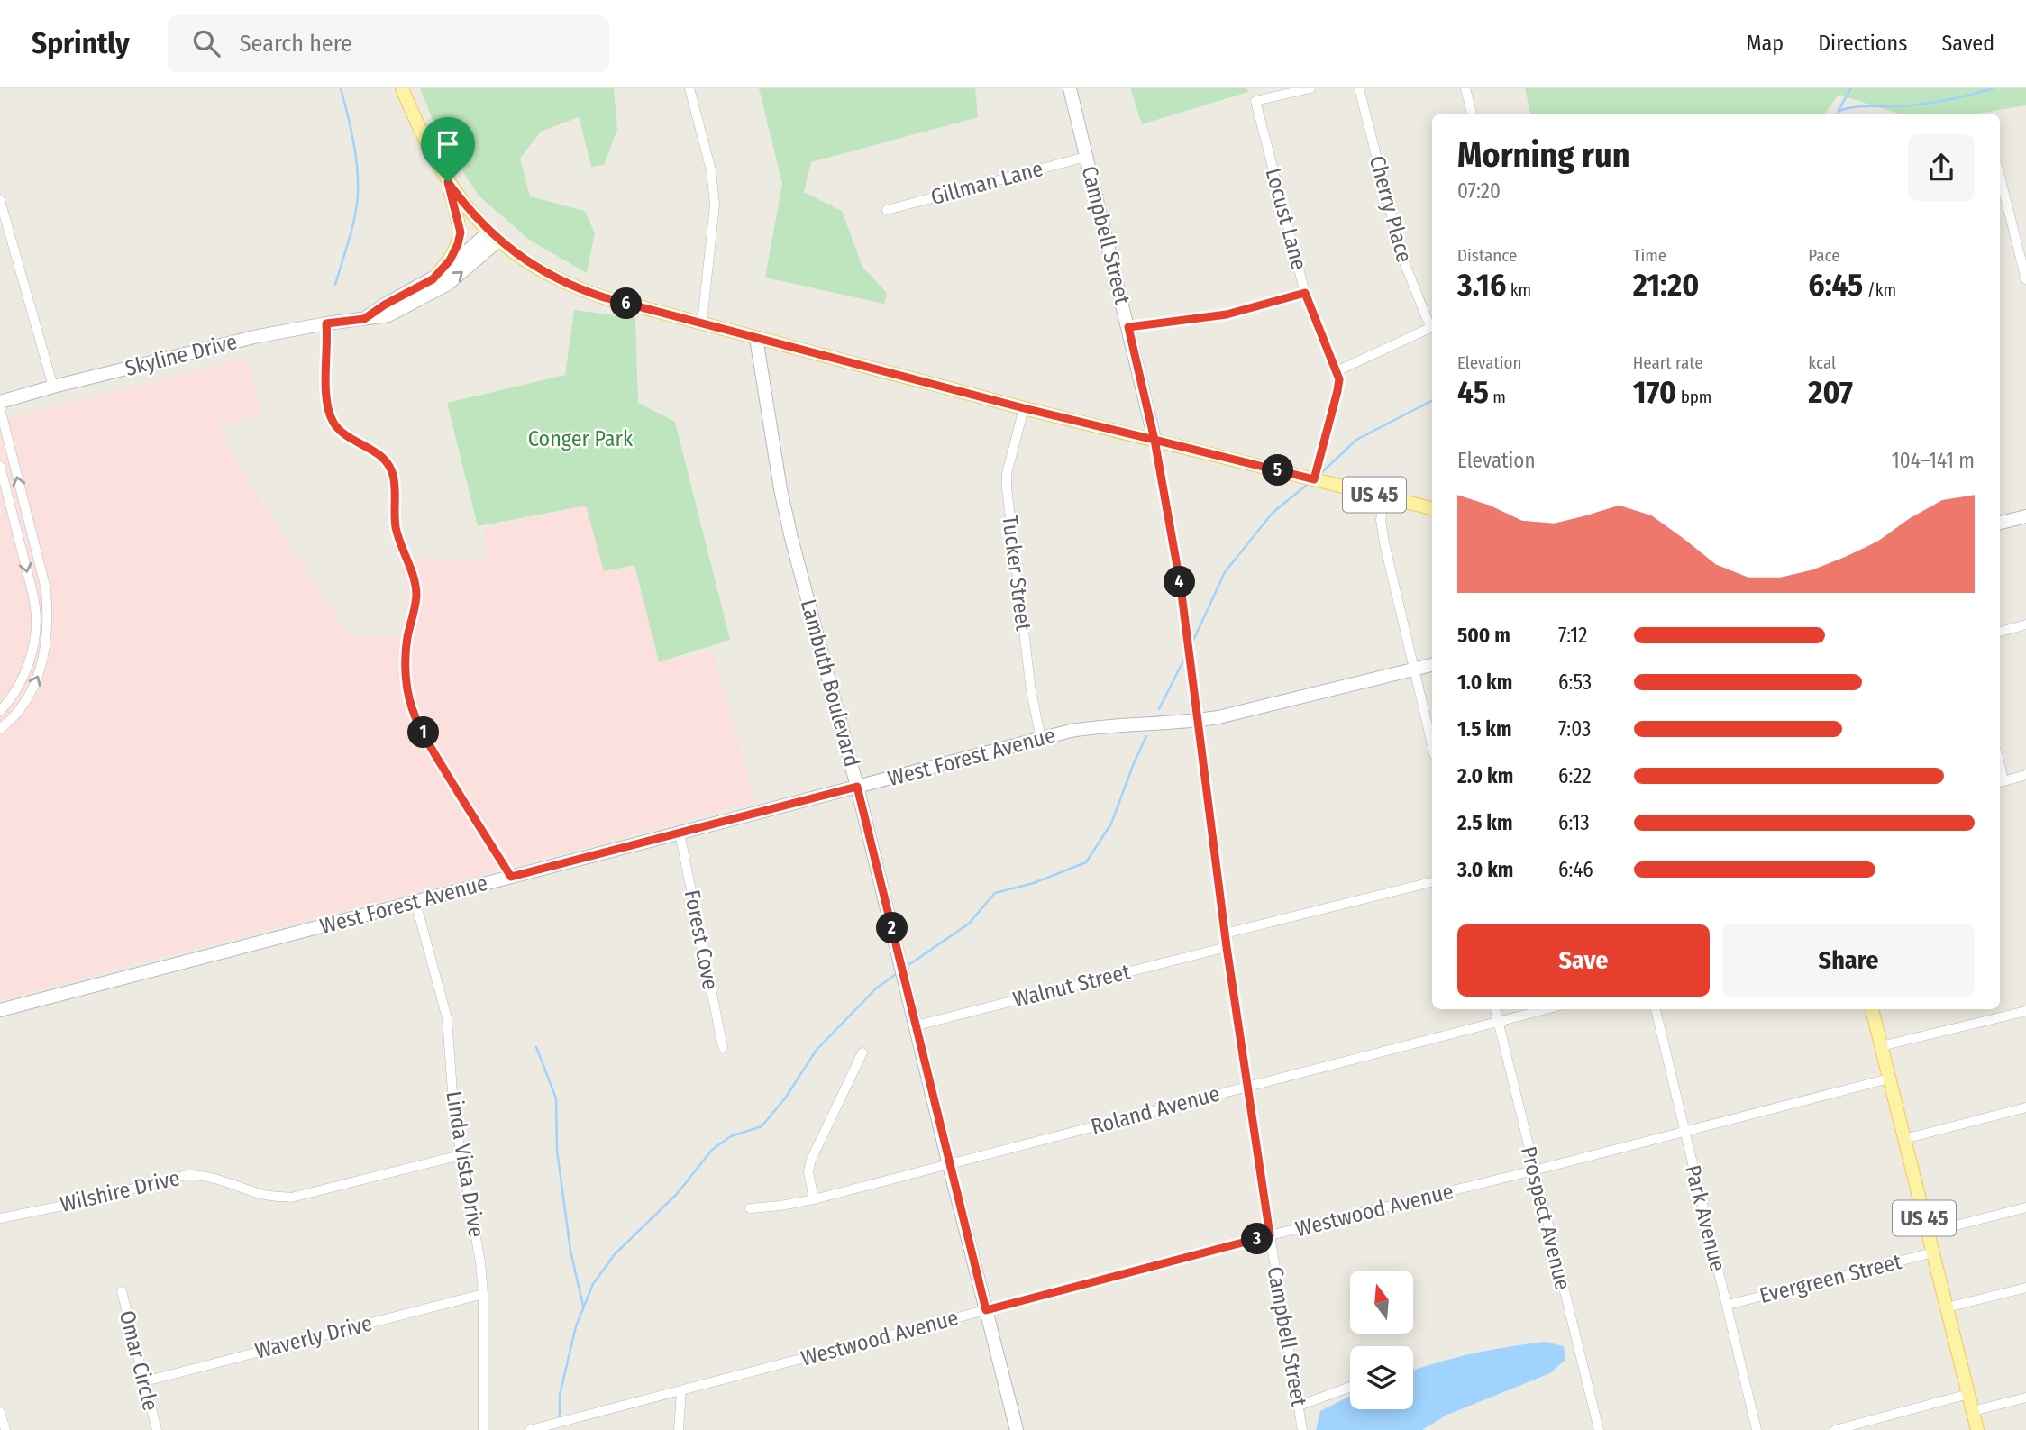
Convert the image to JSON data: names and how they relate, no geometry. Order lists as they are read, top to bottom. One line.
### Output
{"streets":{"main road":["US 45"],"street":["Gillman Lane","Cherry Place","Locust Lane","Campbell Street","Skyline Drive","Tucker Street","Lambuth Boulevard","West Forest Avenue","Forest Cove","Walnut Street","Roland Avenue","Linda Vista Drive","Wilshire Drive","Westwood Avenue","Prospect Avenue","Park Avenue","Evergreen Street","Waverly Drive","Omar Circle"]},"crossings":[["Gillman Lane","Campbell Street"],["Locust Lane","US 45"],["Campbell Street","US 45"],["Campbell Street","West Forest Avenue"],["Campbell Street","Walnut Street"],["Campbell Street","Roland Avenue"],["Campbell Street","Westwood Avenue"],["Skyline Drive","US 45"],["US 45","Tucker Street"],["US 45","Lambuth Boulevard"],["US 45","Westwood Avenue"],["US 45","Evergreen Street"],["Tucker Street","West Forest Avenue"],["Lambuth Boulevard","West Forest Avenue"],["Lambuth Boulevard","Walnut Street"],["Lambuth Boulevard","Roland Avenue"],["Lambuth Boulevard","Westwood Avenue"],["West Forest Avenue","Forest Cove"],["West Forest Avenue","Linda Vista Drive"],["Roland Avenue","Prospect Avenue"],["Linda Vista Drive","Wilshire Drive"],["Linda Vista Drive","Waverly Drive"],["Westwood Avenue","Prospect Avenue"],["Westwood Avenue","Park Avenue"],["Park Avenue","Evergreen Street"],["Waverly Drive","Omar Circle"]],"parks":["Conger Park"],"north":"top","page":{"header":"Sprintly","search":"Search here","nav":["Map","Directions","Saved"],"heading":["Morning run","07:20"],"stats":[["Distance","3.16 km"],["Time","21:20"],["Pace","6:45 /km"],["Elevation","45 m"],["Heart rate","170 bpm"],["kcal","207"]],"pins":["6","5","4","1","2","3"],"chart":["Elevation","104–141 m"],"list":[{"name":"500 m","note":"7:12"},{"name":"1.0 km","note":"6:53"},{"name":"1.5 km","note":"7:03"},{"name":"2.0 km","note":"6:22"},{"name":"2.5 km","note":"6:13"},{"name":"3.0 km","note":"6:46"}],"buttons":["Save","Share"]}}
